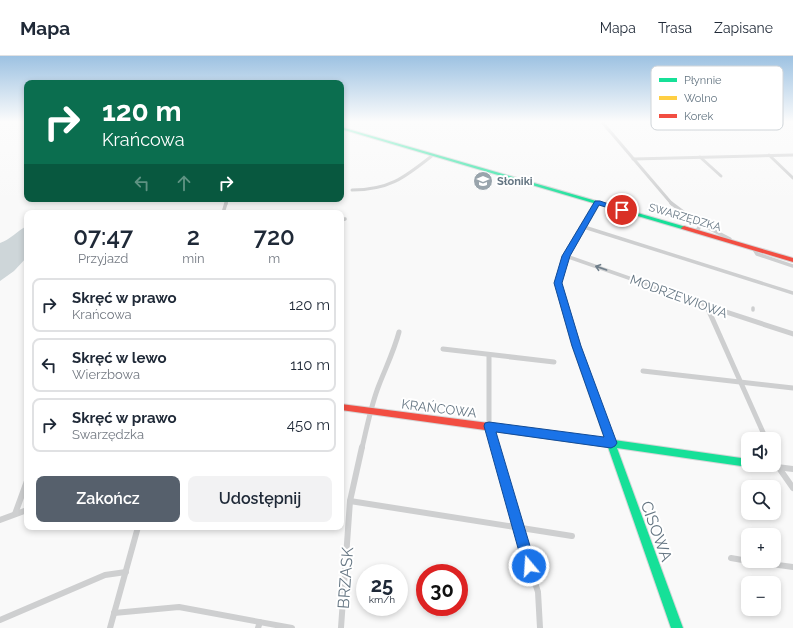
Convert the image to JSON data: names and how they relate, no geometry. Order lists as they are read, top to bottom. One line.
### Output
{"streets":{"street":["SWARZĘDZKA","MODRZEWIOWA","KRAŃCOWA","CISOWA","BRZASK"]},"crossings":[["SWARZĘDZKA","CISOWA"],["MODRZEWIOWA","CISOWA"],["KRAŃCOWA","CISOWA"],["KRAŃCOWA","BRZASK"]],"places":{"school or university":["Słoniki"]},"legend":["Płynnie","Wolno","Korek"],"page":{"header":"Mapa","nav":["Mapa","Trasa","Zapisane"],"turn":["120 m","Krańcowa"],"eta":["07:47","Przyjazd","2","min","720","m"],"list":[{"name":"Skręć w prawo","note":"Krańcowa","value":"120 m"},{"name":"Skręć w lewo","note":"Wierzbowa","value":"110 m"},{"name":"Skręć w prawo","note":"Swarzędzka","value":"450 m"}],"map_buttons":["+","−"],"buttons":["Zakończ","Udostępnij"],"speed":"25 km/h","limit":"30"}}
